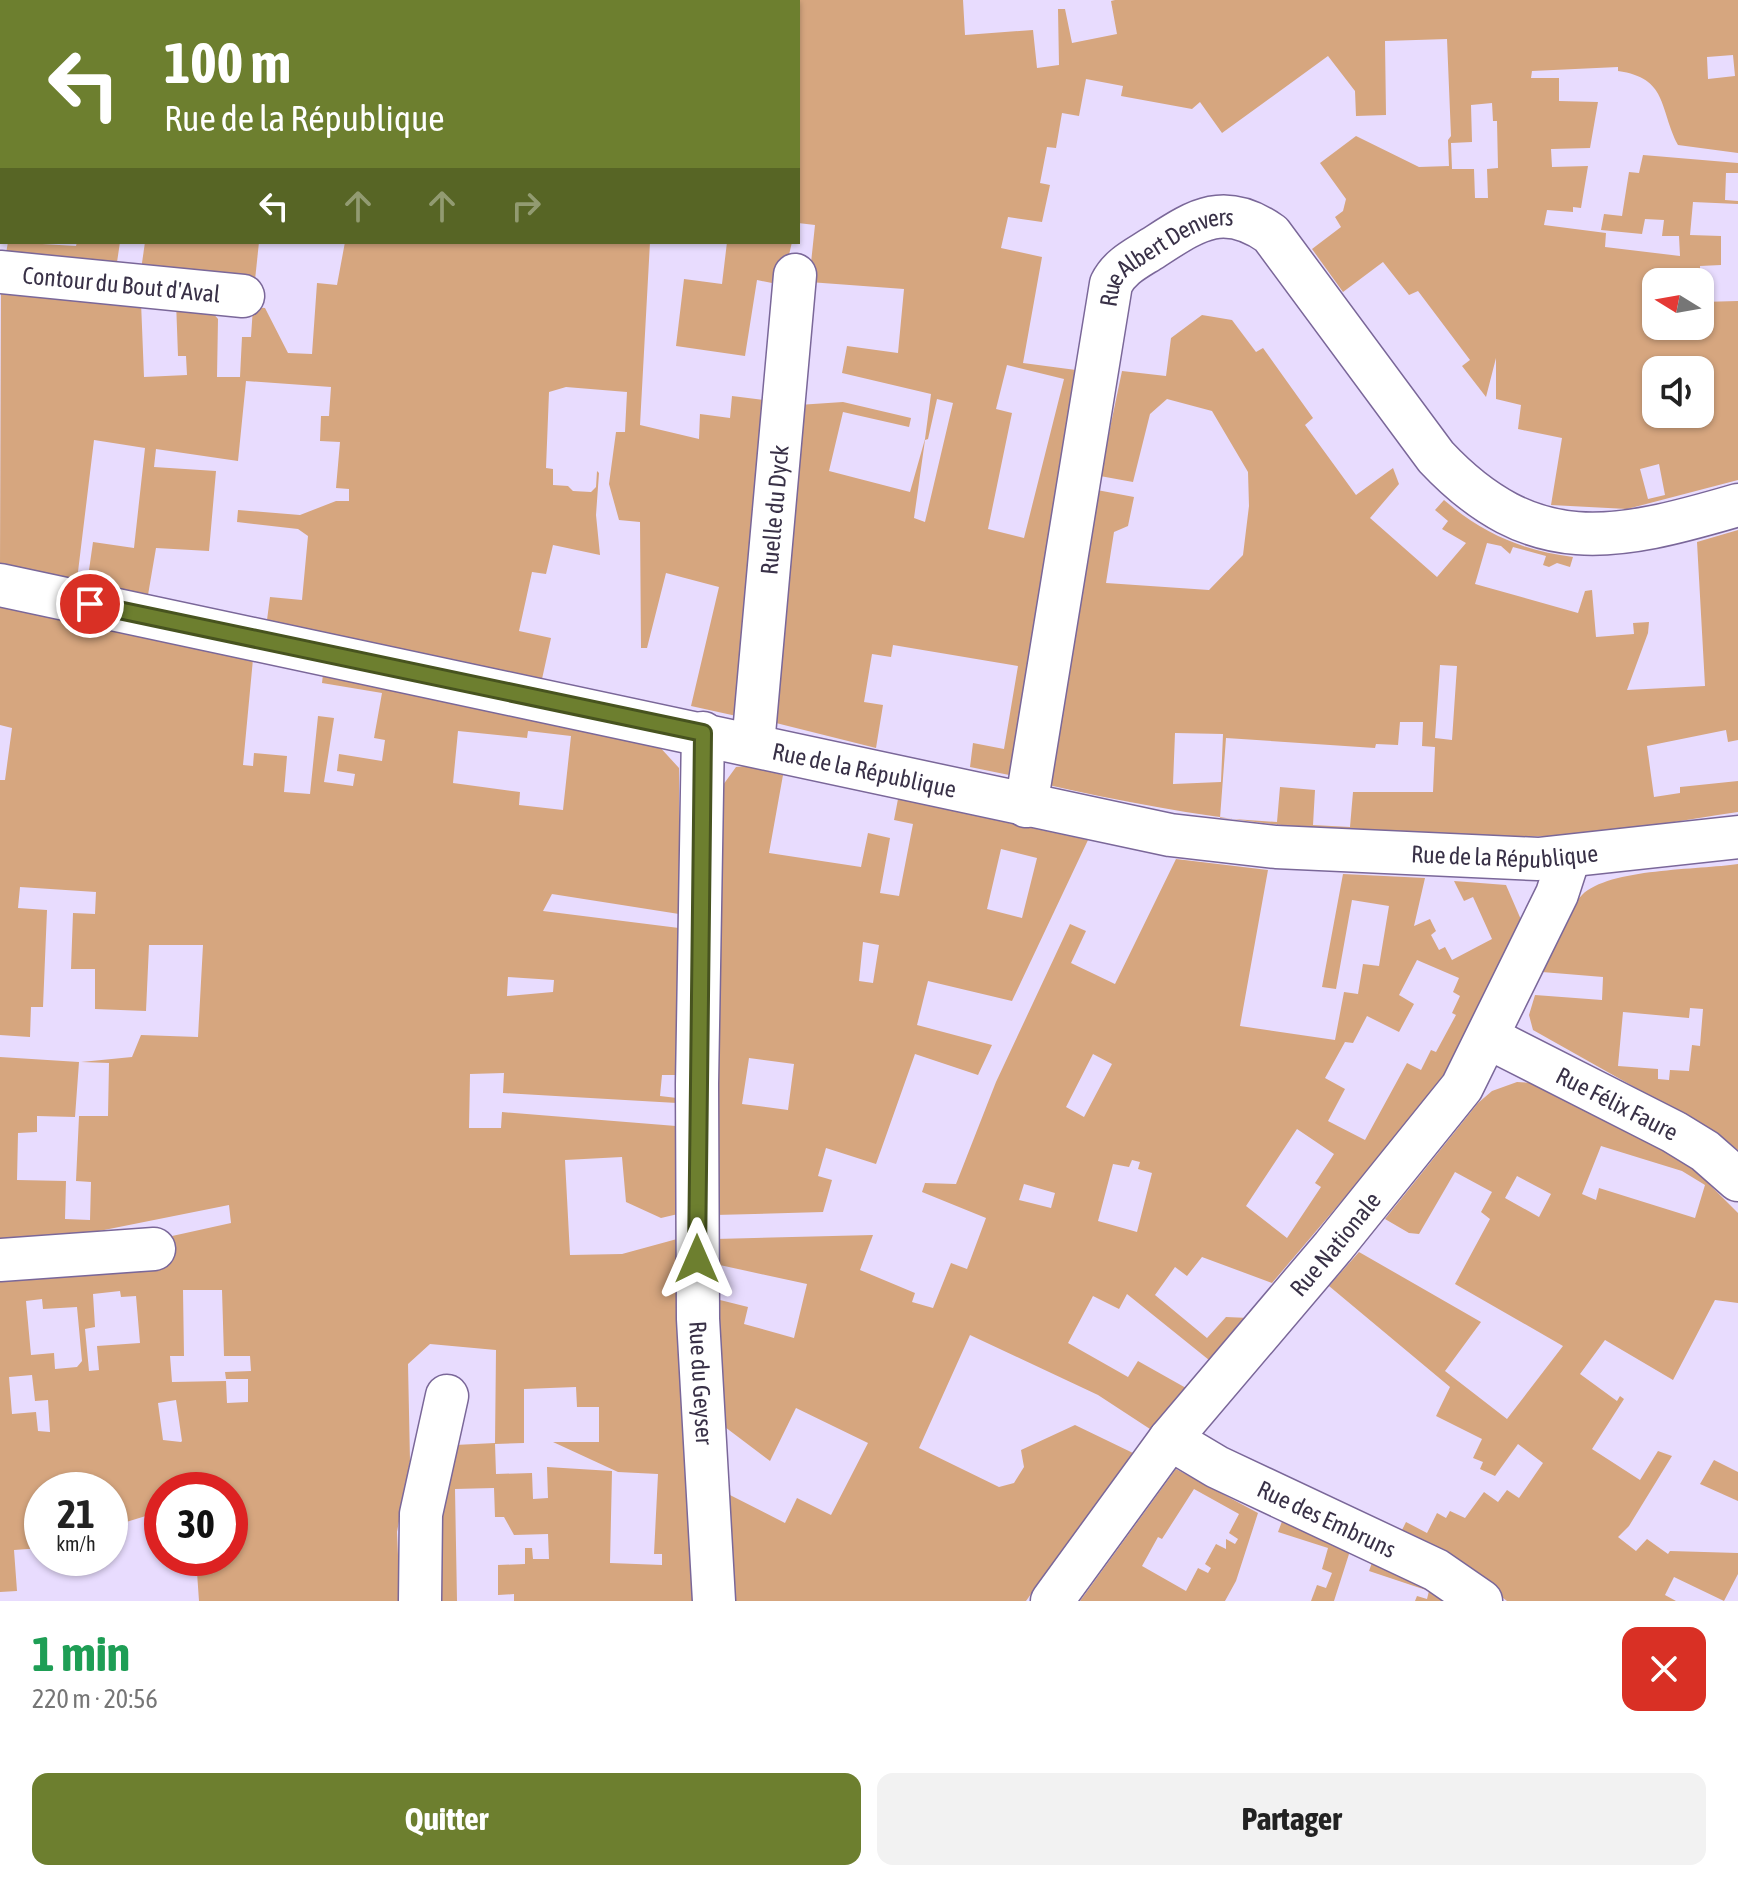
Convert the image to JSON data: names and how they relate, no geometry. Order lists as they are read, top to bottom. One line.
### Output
{"streets":{"street":["Rue Albert Denvers","Contour du Bout d'Aval","Ruelle du Dyck","Rue de la République","Rue Félix Faure","Rue Nationale","Rue du Geyser","Rue des Embruns"]},"crossings":[["Rue Albert Denvers","Rue de la République"],["Ruelle du Dyck","Rue de la République"],["Rue de la République","Rue Nationale"],["Rue de la République","Rue du Geyser"],["Rue Félix Faure","Rue Nationale"],["Rue Nationale","Rue des Embruns"]],"north":"left","page":{"turn":["100 m","Rue de la République"],"speed":"21 km/h","limit":"30","heading":["1 min","220 m · 20:56"],"buttons":["Quitter","Partager"]}}
